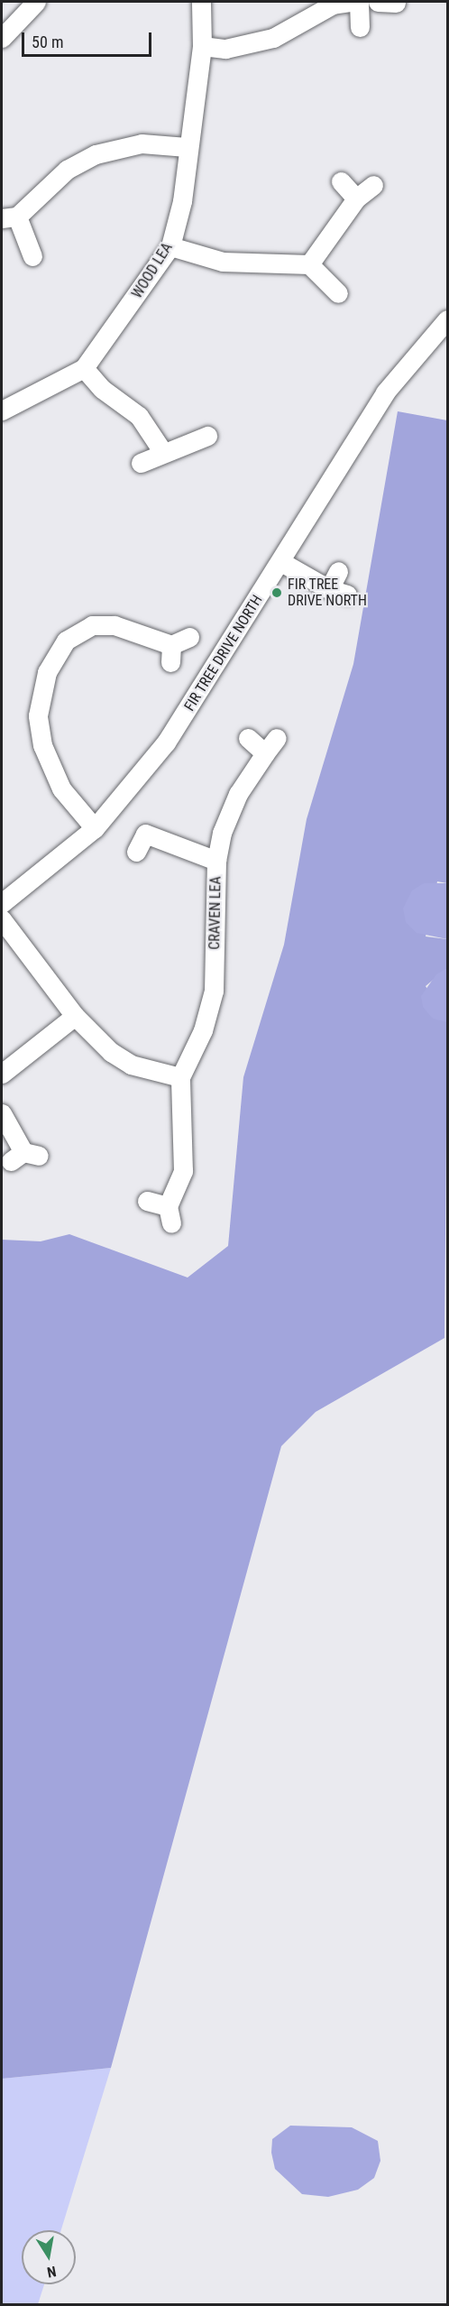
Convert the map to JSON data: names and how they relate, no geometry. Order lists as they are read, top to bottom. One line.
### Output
{"streets":{"street":["WOOD LEA","FIR TREE DRIVE NORTH","CRAVEN LEA"]},"places":["FIR TREE DRIVE NORTH"],"scale_bar":"50 m","north":"bottom"}
